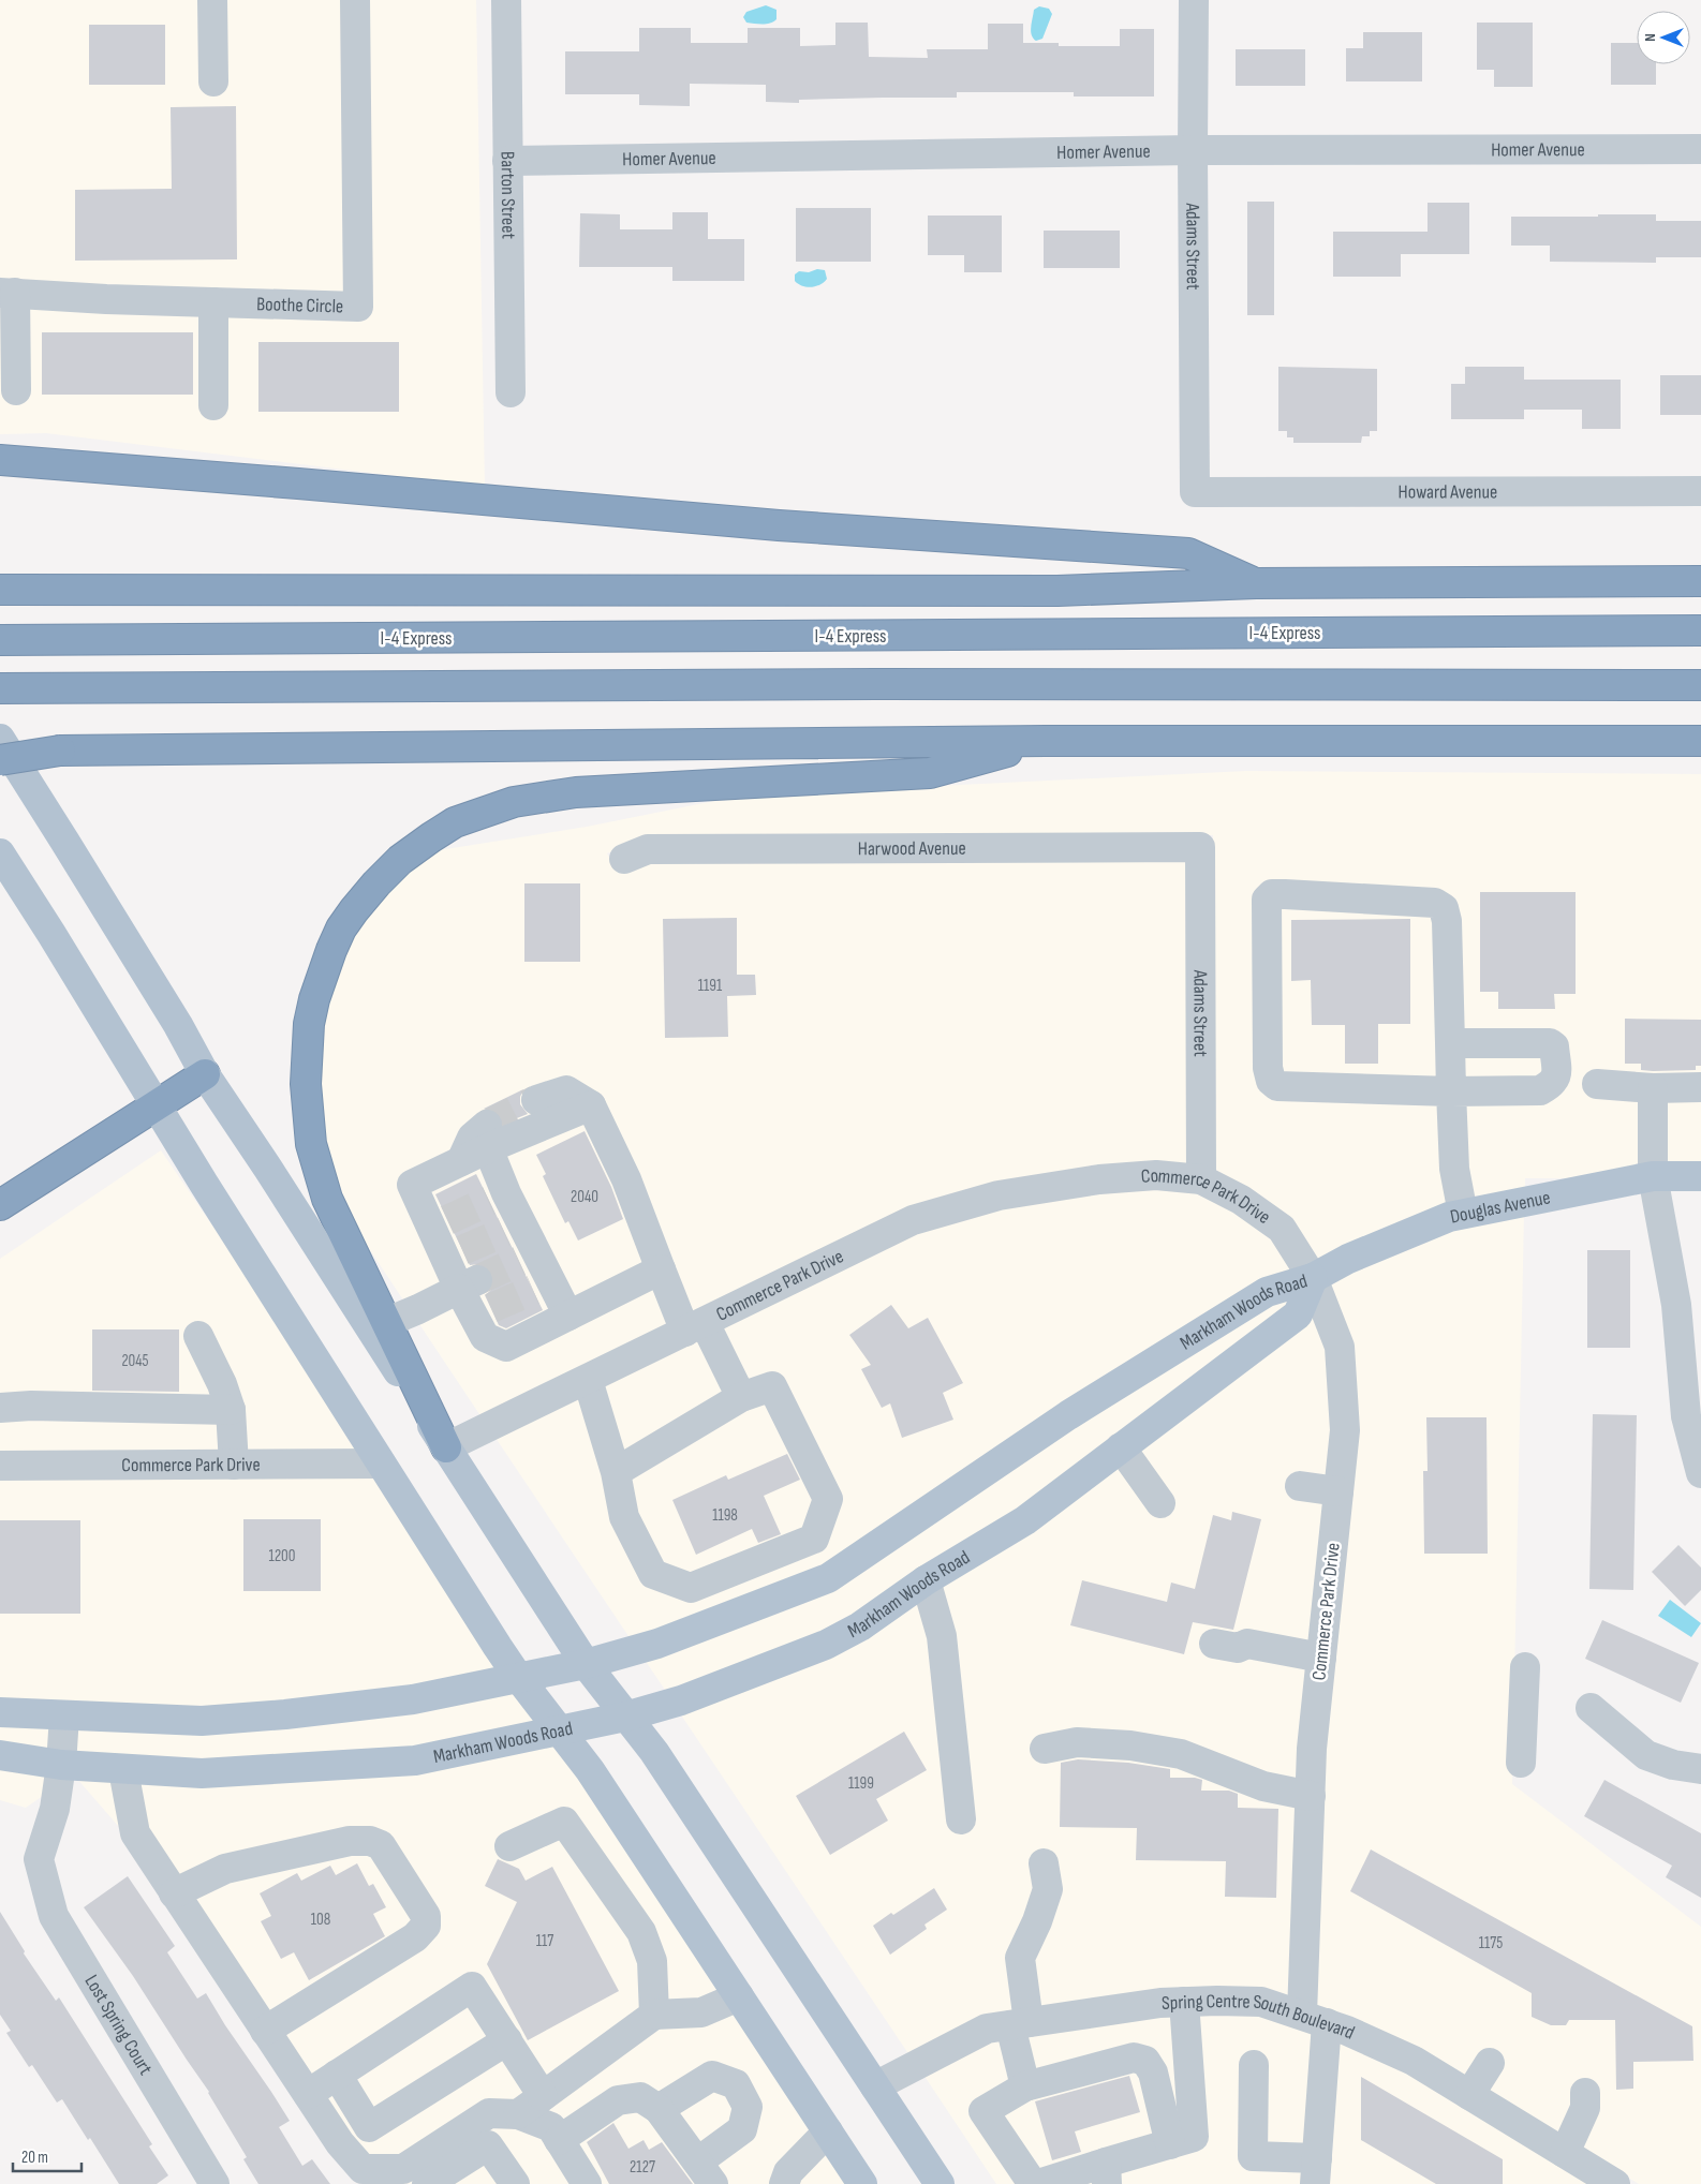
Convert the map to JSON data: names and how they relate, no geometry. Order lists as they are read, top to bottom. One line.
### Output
{"streets":{"highway":["I-4 Express"],"main road":["Douglas Avenue","Markham Woods Road"],"street":["Homer Avenue","Barton Street","Adams Street","Boothe Circle","Howard Avenue","Harwood Avenue","Commerce Park Drive","Spring Centre South Boulevard","Lost Spring Court"]},"crossings":[["Homer Avenue","Barton Street"],["Homer Avenue","Adams Street"],["Adams Street","Howard Avenue"],["Adams Street","Harwood Avenue"],["Adams Street","Commerce Park Drive"],["Commerce Park Drive","Douglas Avenue"],["Commerce Park Drive","Markham Woods Road"],["Commerce Park Drive","Spring Centre South Boulevard"],["Douglas Avenue","Markham Woods Road"],["Markham Woods Road","Lost Spring Court"]],"house_numbers":["1191","2040","2045","1198","1200","1199","108","117","1175","2127"],"scale_bar":"20 m","north":"left"}
